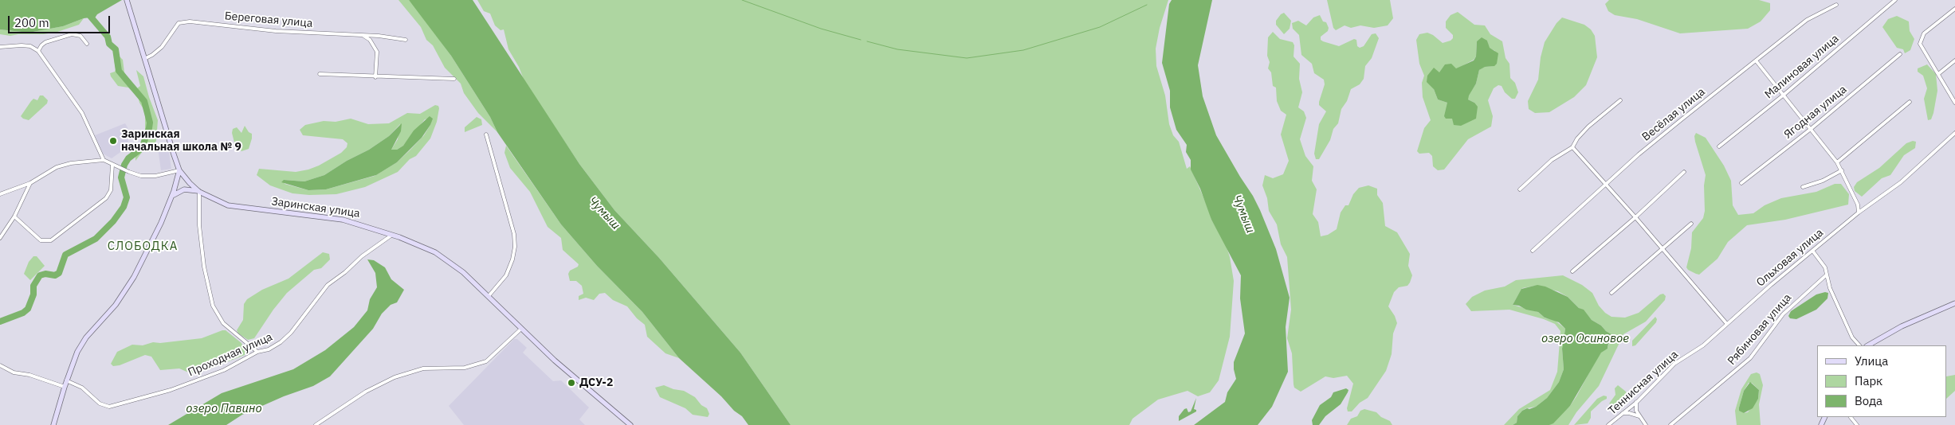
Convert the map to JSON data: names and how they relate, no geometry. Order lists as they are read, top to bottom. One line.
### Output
{"streets":{"street":["Береговая улица","Малиновая улица","Ягодная улица","Весёлая улица","Заринская улица","Ольховая улица","Рябиновая улица","Проходная улица","Теннисная улица"]},"crossings":[["Береговая улица","Заринская улица"],["Заринская улица","Проходная улица"],["Ольховая улица","Теннисная улица"]],"districts":["СЛОБОДКА"],"water":["Чумыш","озеро Осиновое","озеро Павино"],"places":["Заринская начальная школа № 9","ДСУ-2"],"legend":["Улица","Парк","Вода"],"scale_bar":"200 m"}
